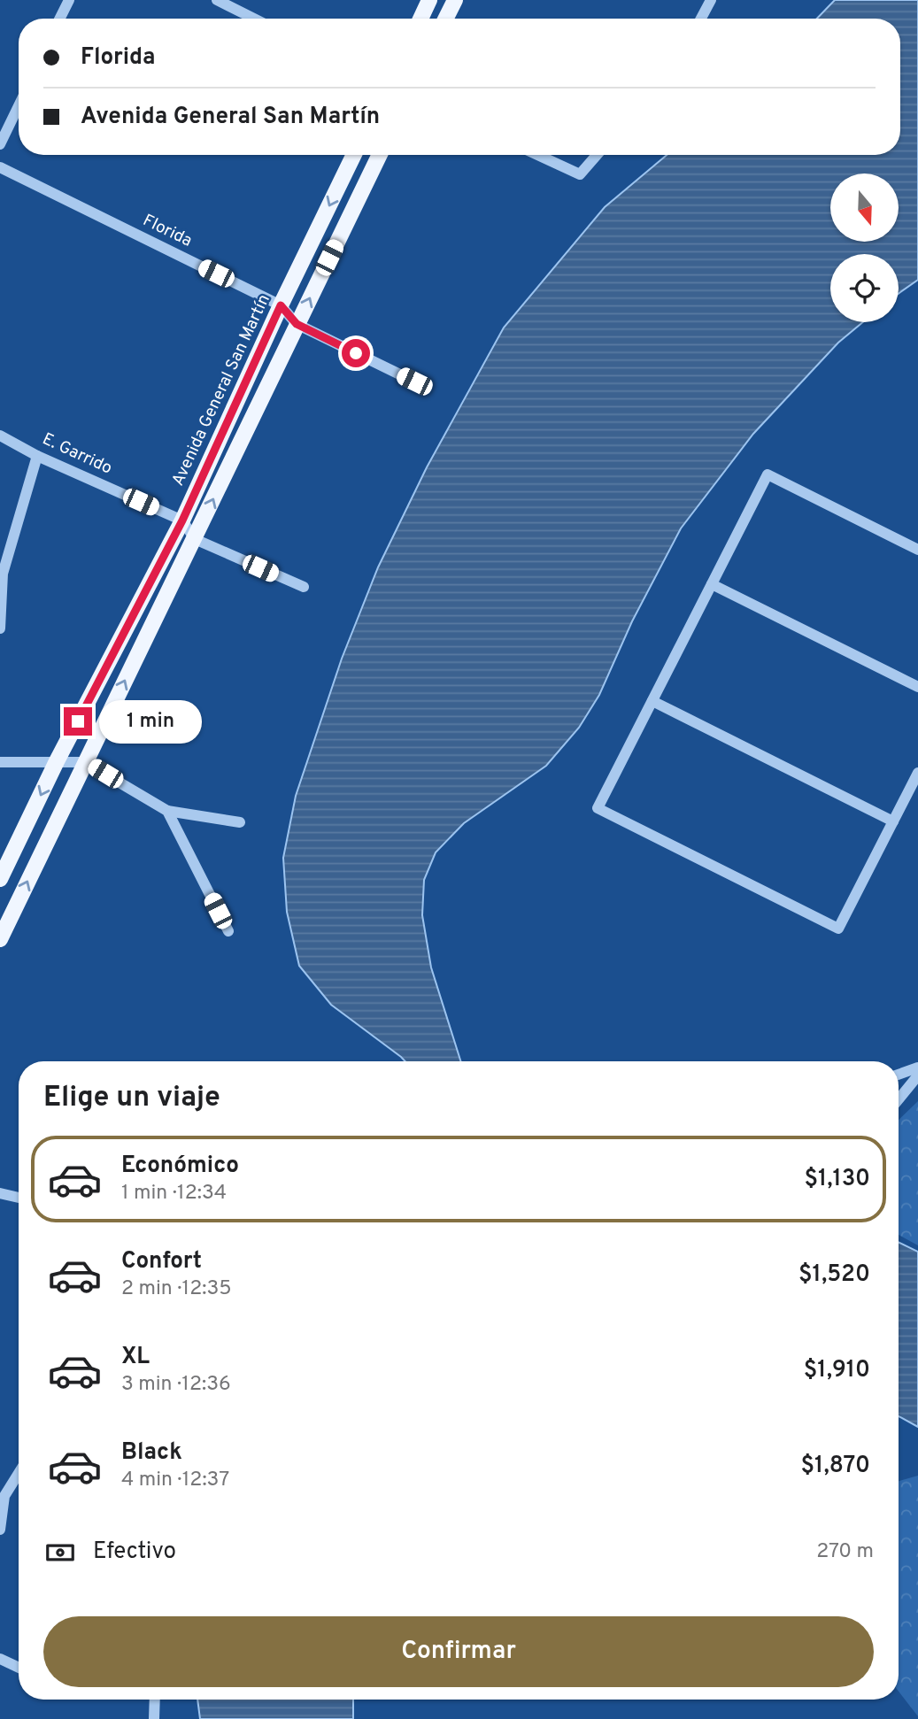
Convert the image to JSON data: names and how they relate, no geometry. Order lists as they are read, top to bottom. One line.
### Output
{"streets":{"main road":["Avenida General San Martín"],"street":["Florida","E. Garrido"]},"crossings":[["Florida","Avenida General San Martín"],["Avenida General San Martín","E. Garrido"]],"north":"bottom","page":{"banner":["Florida","Avenida General San Martín"],"bubble":"1 min","heading":"Elige un viaje","list":[{"name":"Económico","note":"1 min · 12:34","value":"$1,130"},{"name":"Confort","note":"2 min · 12:35","value":"$1,520"},{"name":"XL","note":"3 min · 12:36","value":"$1,910"},{"name":"Black","note":"4 min · 12:37","value":"$1,870"}],"pay":["Efectivo","270 m"],"buttons":"Confirmar"}}
